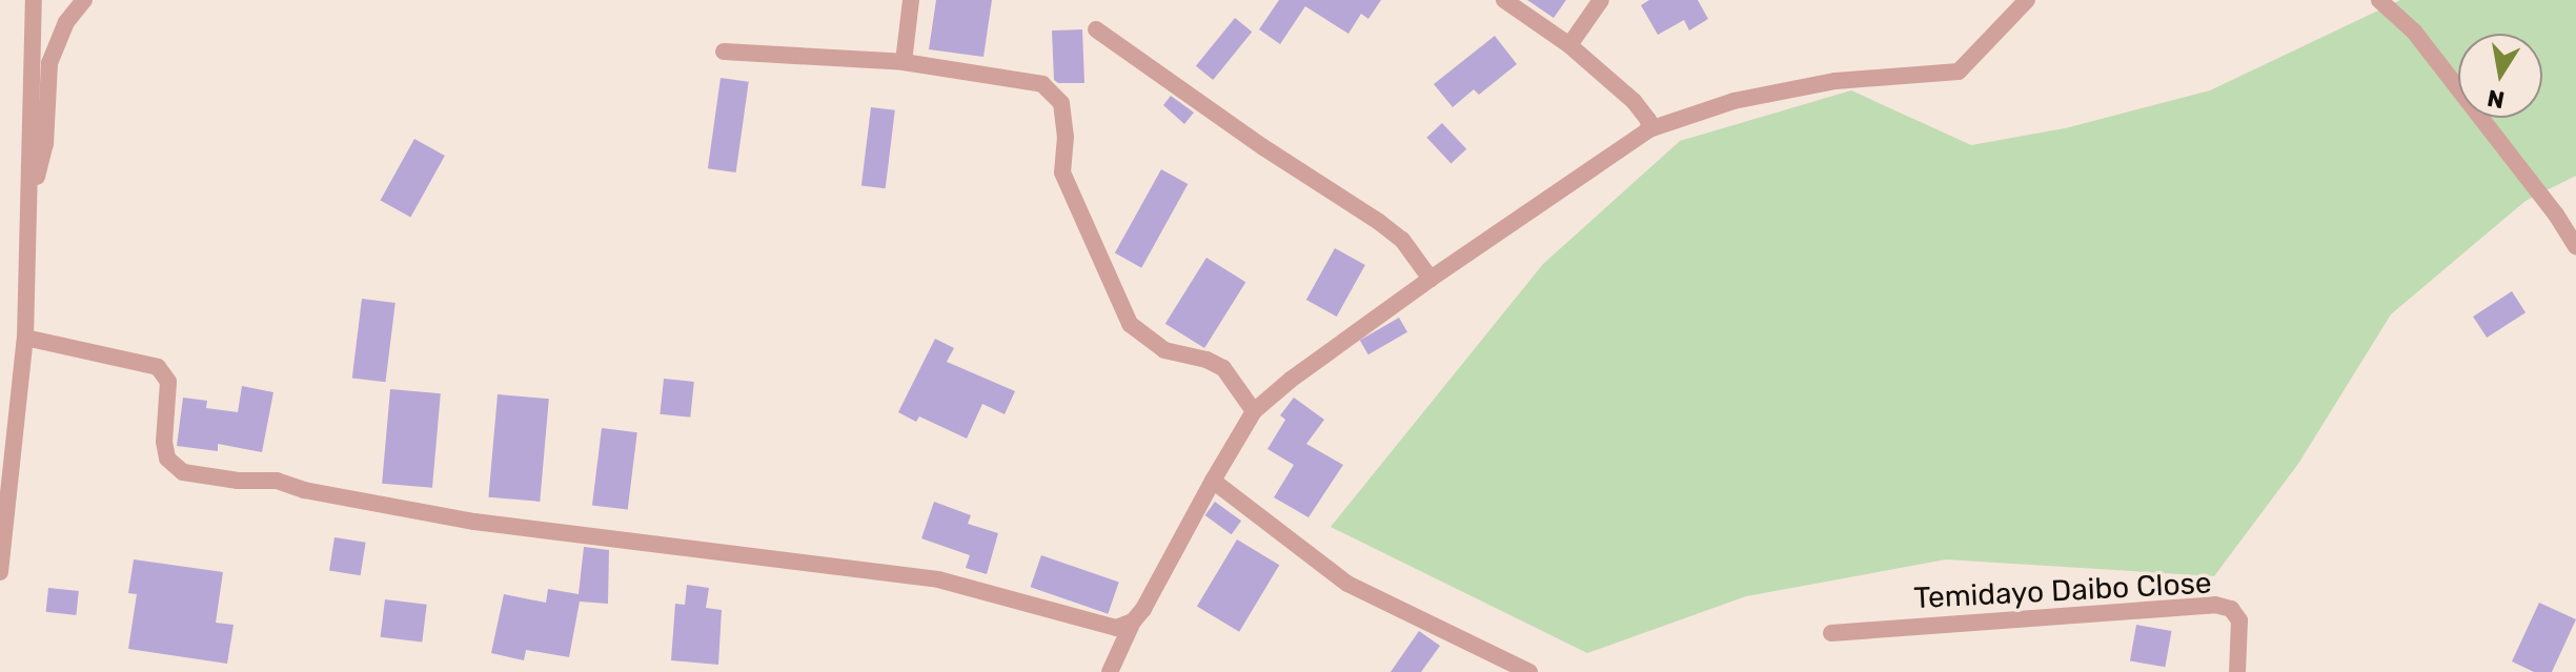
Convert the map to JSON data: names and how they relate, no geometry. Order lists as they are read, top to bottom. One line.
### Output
{"streets":{"street":["Temidayo Daibo Close"]},"north":"bottom"}
